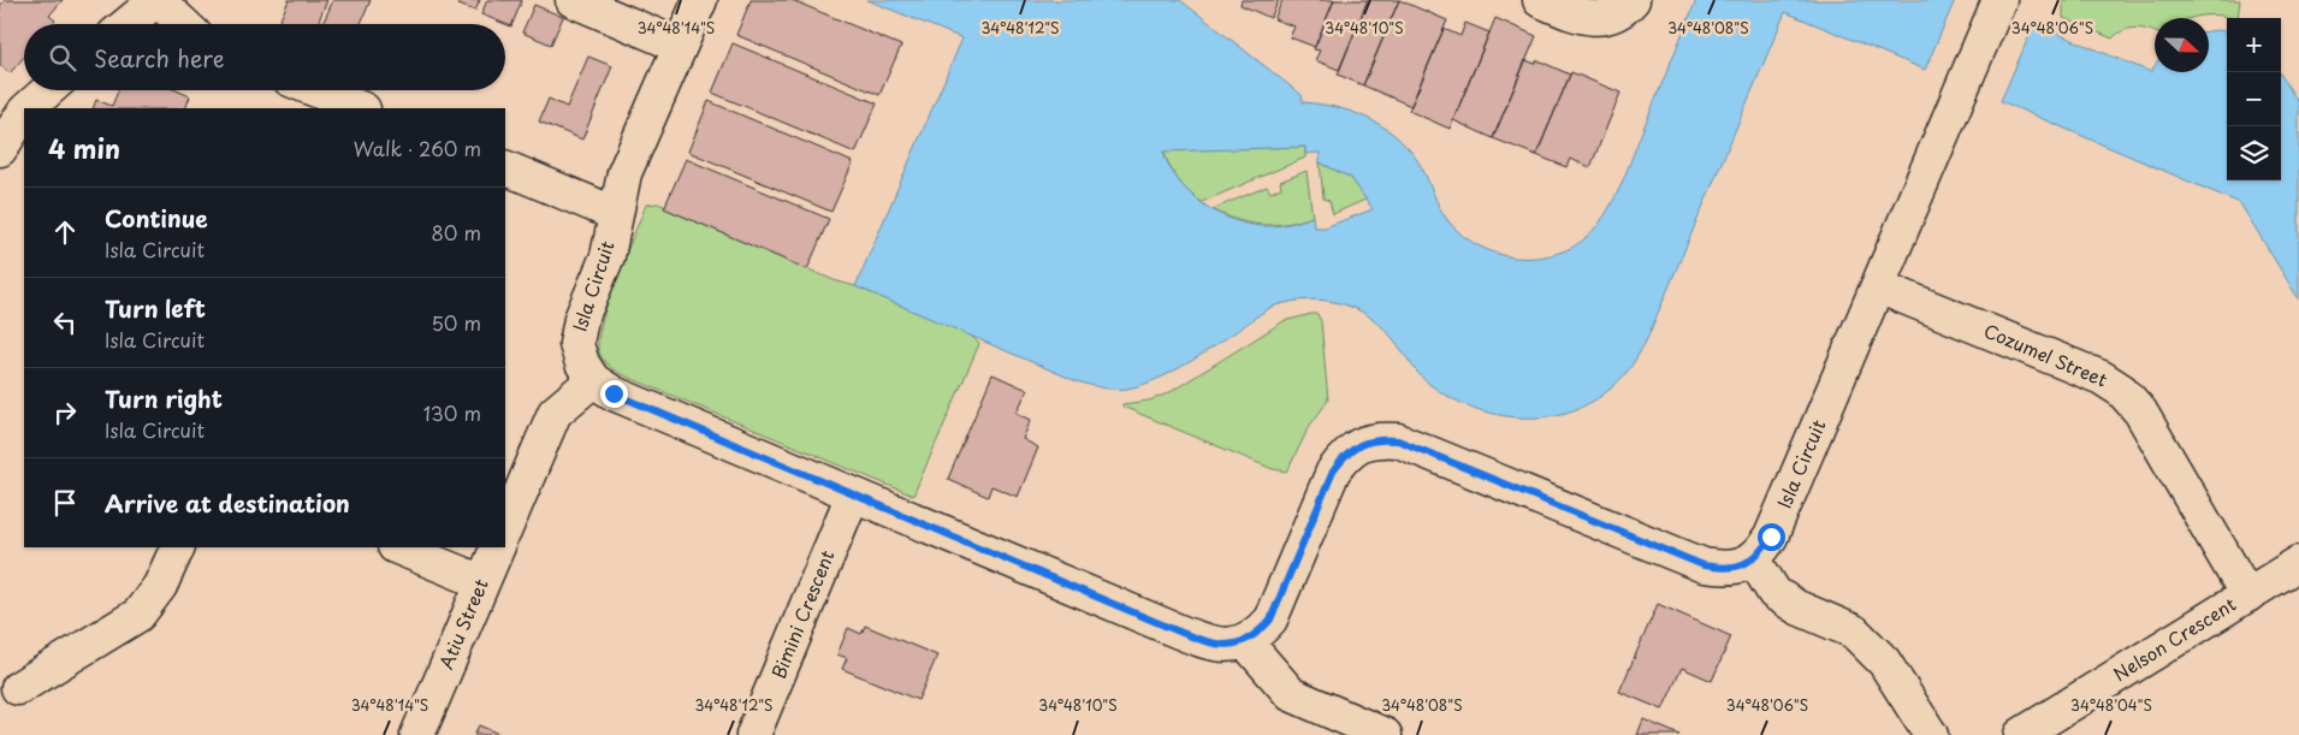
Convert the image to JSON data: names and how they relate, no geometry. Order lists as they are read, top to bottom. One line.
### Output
{"streets":{"street":["Isla Circuit","Cozumel Street","Bimini Crescent","Atiu Street","Nelson Crescent"]},"crossings":[["Isla Circuit","Cozumel Street"],["Cozumel Street","Nelson Crescent"]],"north":"right","page":{"map_buttons":["+","−"],"search":"Search here","heading":["4 min","Walk · 260 m"],"list":[["Continue","Isla Circuit","80 m"],["Turn left","Isla Circuit","50 m"],["Turn right","Isla Circuit","130 m"],"Arrive at destination"]},"coordinates":["34°48'14\"S","34°48'12\"S","34°48'10\"S","34°48'08\"S","34°48'06\"S","34°48'04\"S"]}
